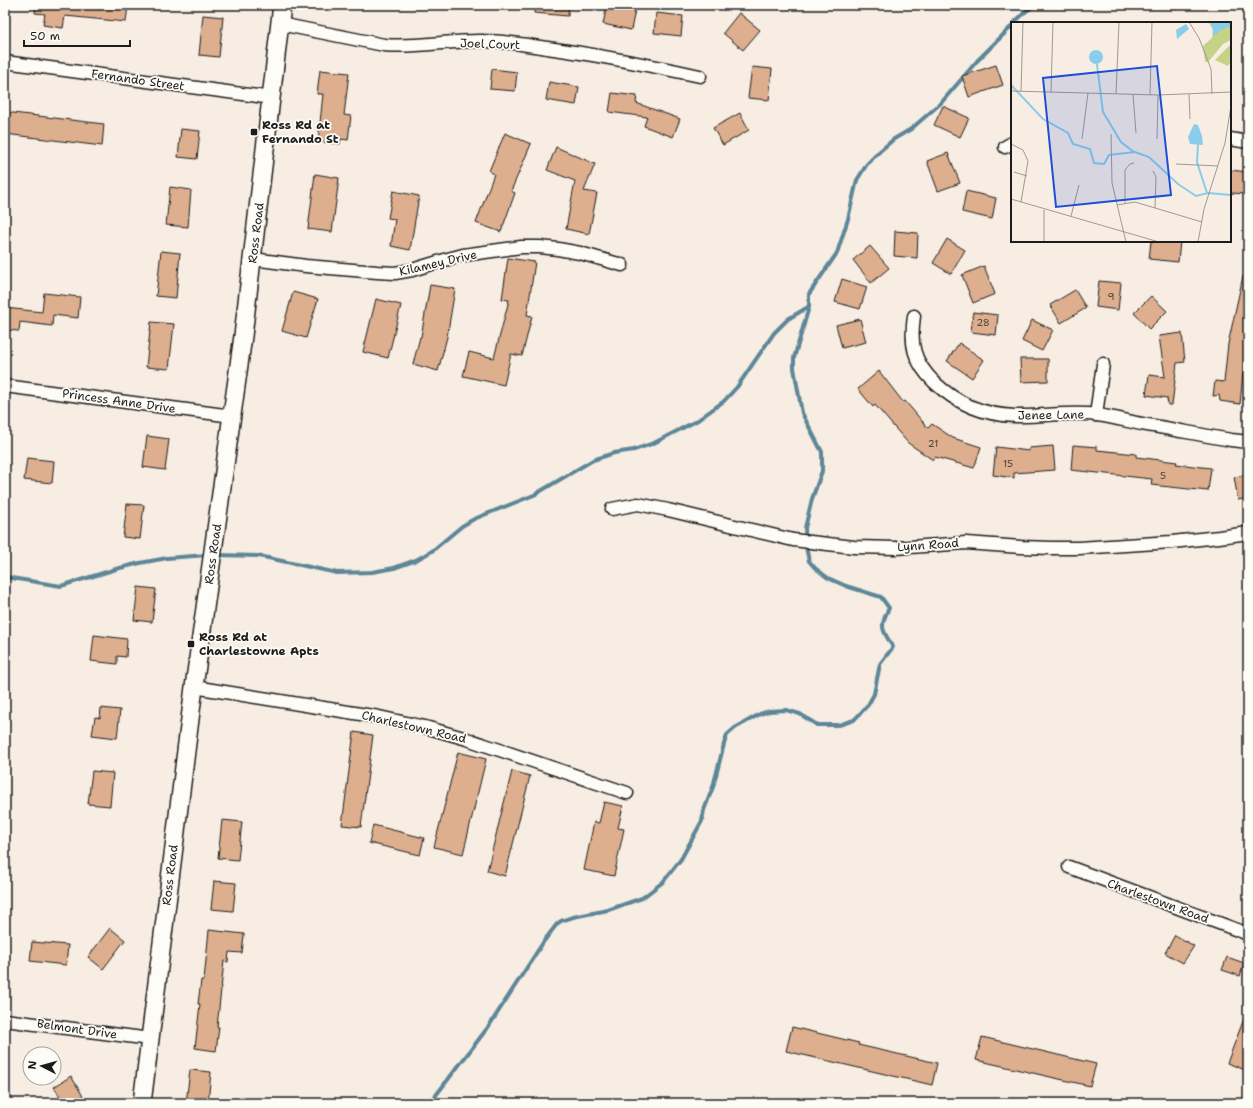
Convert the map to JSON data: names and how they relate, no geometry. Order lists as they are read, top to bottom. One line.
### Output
{"streets":{"street":["Joel Court","Fernando Street","Ross Road","Kilamey Drive","Princess Anne Drive","Jenee Lane","Lynn Road","Charlestown Road","Belmont Drive"]},"crossings":[["Joel Court","Ross Road"],["Fernando Street","Ross Road"],["Ross Road","Kilamey Drive"],["Ross Road","Princess Anne Drive"],["Ross Road","Charlestown Road"],["Ross Road","Belmont Drive"]],"places":{"transit":["Ross Rd at Fernando St","Ross Rd at Charlestowne Apts"]},"house_numbers":["9","28","21","15","5"],"scale_bar":"50 m","north":"left"}
